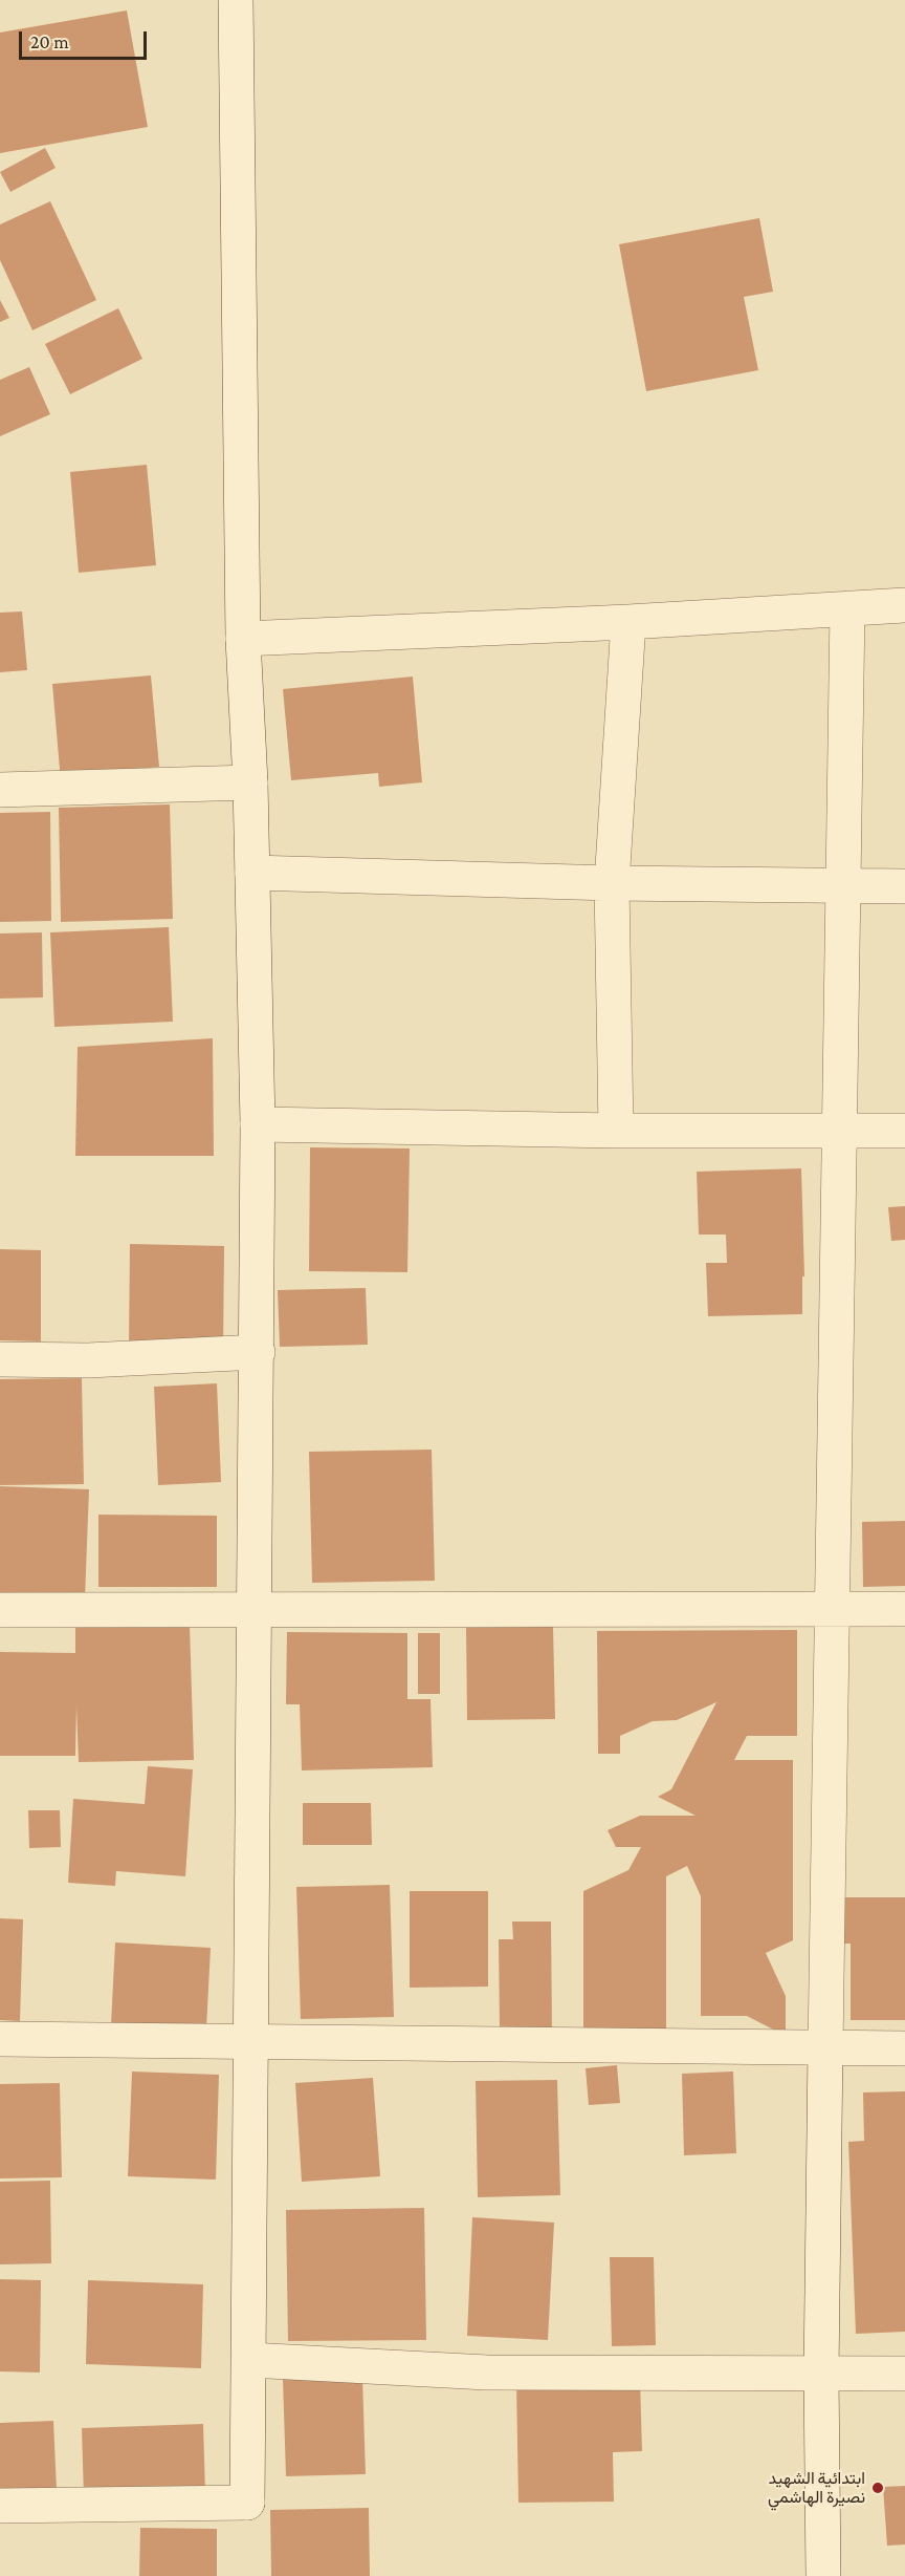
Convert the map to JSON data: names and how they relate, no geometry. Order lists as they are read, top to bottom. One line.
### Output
{"places":["ابتدائية الشهيد نصيرة الهاشمي"],"scale_bar":"20 m"}
